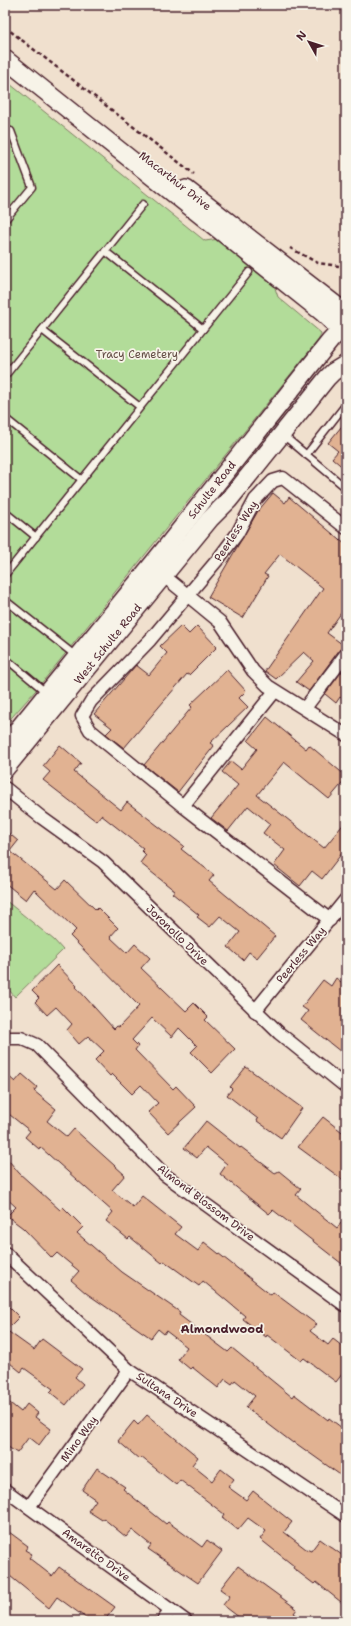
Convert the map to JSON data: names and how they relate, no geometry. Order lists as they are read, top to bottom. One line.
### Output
{"streets":{"main road":["Macarthur Drive","Schulte Road","West Schulte Road"],"street":["Peerless Way","Joronollo Drive","Almond Blossom Drive","Sultana Drive","Mino Way","Amaretto Drive"]},"crossings":[["Macarthur Drive","Schulte Road"],["Schulte Road","West Schulte Road"],["Peerless Way","Joronollo Drive"],["Sultana Drive","Mino Way"],["Mino Way","Amaretto Drive"]],"districts":["Almondwood"],"parks":["Tracy Cemetery"],"north":"top left"}
